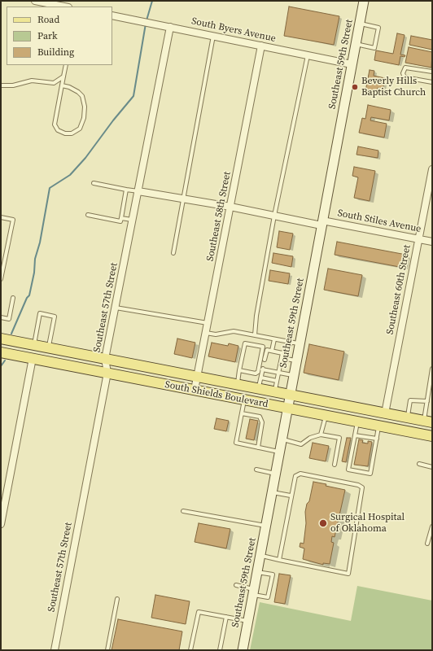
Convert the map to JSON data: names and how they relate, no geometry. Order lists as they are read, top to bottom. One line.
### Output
{"streets":{"main road":["Southeast 59th Street","South Shields Boulevard"],"street":["South Byers Avenue","Southeast 58th Street","South Stiles Avenue","Southeast 60th Street","Southeast 57th Street"]},"crossings":[["South Byers Avenue","Southeast 59th Street"],["South Byers Avenue","Southeast 58th Street"],["South Byers Avenue","Southeast 57th Street"],["Southeast 59th Street","South Stiles Avenue"],["Southeast 59th Street","South Shields Boulevard"],["Southeast 58th Street","South Stiles Avenue"],["Southeast 58th Street","South Shields Boulevard"],["South Stiles Avenue","Southeast 60th Street"],["South Stiles Avenue","Southeast 57th Street"],["Southeast 60th Street","South Shields Boulevard"],["Southeast 57th Street","South Shields Boulevard"]],"places":["Beverly Hills Baptist Church","Surgical Hospital of Oklahoma"],"legend":["Road","Park","Building"]}
